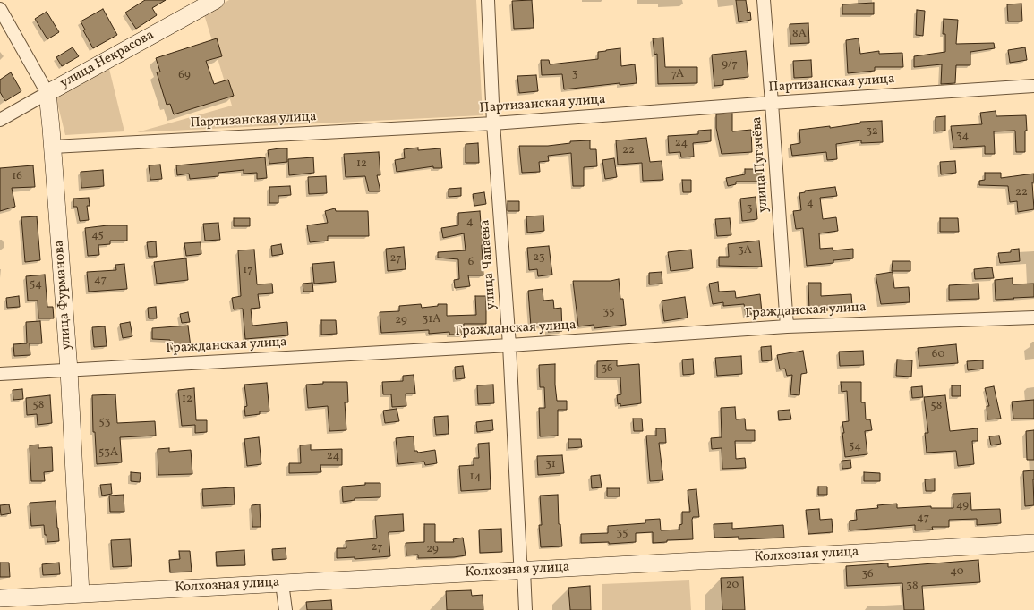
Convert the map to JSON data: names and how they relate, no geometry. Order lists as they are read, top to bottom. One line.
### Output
{"streets":{"street":["улица Некрасова","Партизанская улица","улица Пугачёва","улица Чапаева","улица Фурманова","Гражданская улица","Колхозная улица"]},"crossings":[["улица Некрасова","улица Фурманова"],["Партизанская улица","улица Пугачёва"],["Партизанская улица","улица Чапаева"],["Партизанская улица","улица Фурманова"],["улица Пугачёва","Гражданская улица"],["улица Чапаева","Гражданская улица"],["улица Чапаева","Колхозная улица"],["улица Фурманова","Гражданская улица"],["улица Фурманова","Колхозная улица"]],"house_numbers":["8А","9/7","3","7А","69","32","34","24","22","12","16","22","4","3","4","45","3А","23","27","6","17","47","54","35","31А","29","60","36","12","58","58","53","54","53А","24","31","14","49","47","35","27","29","40","36","20","38"]}
